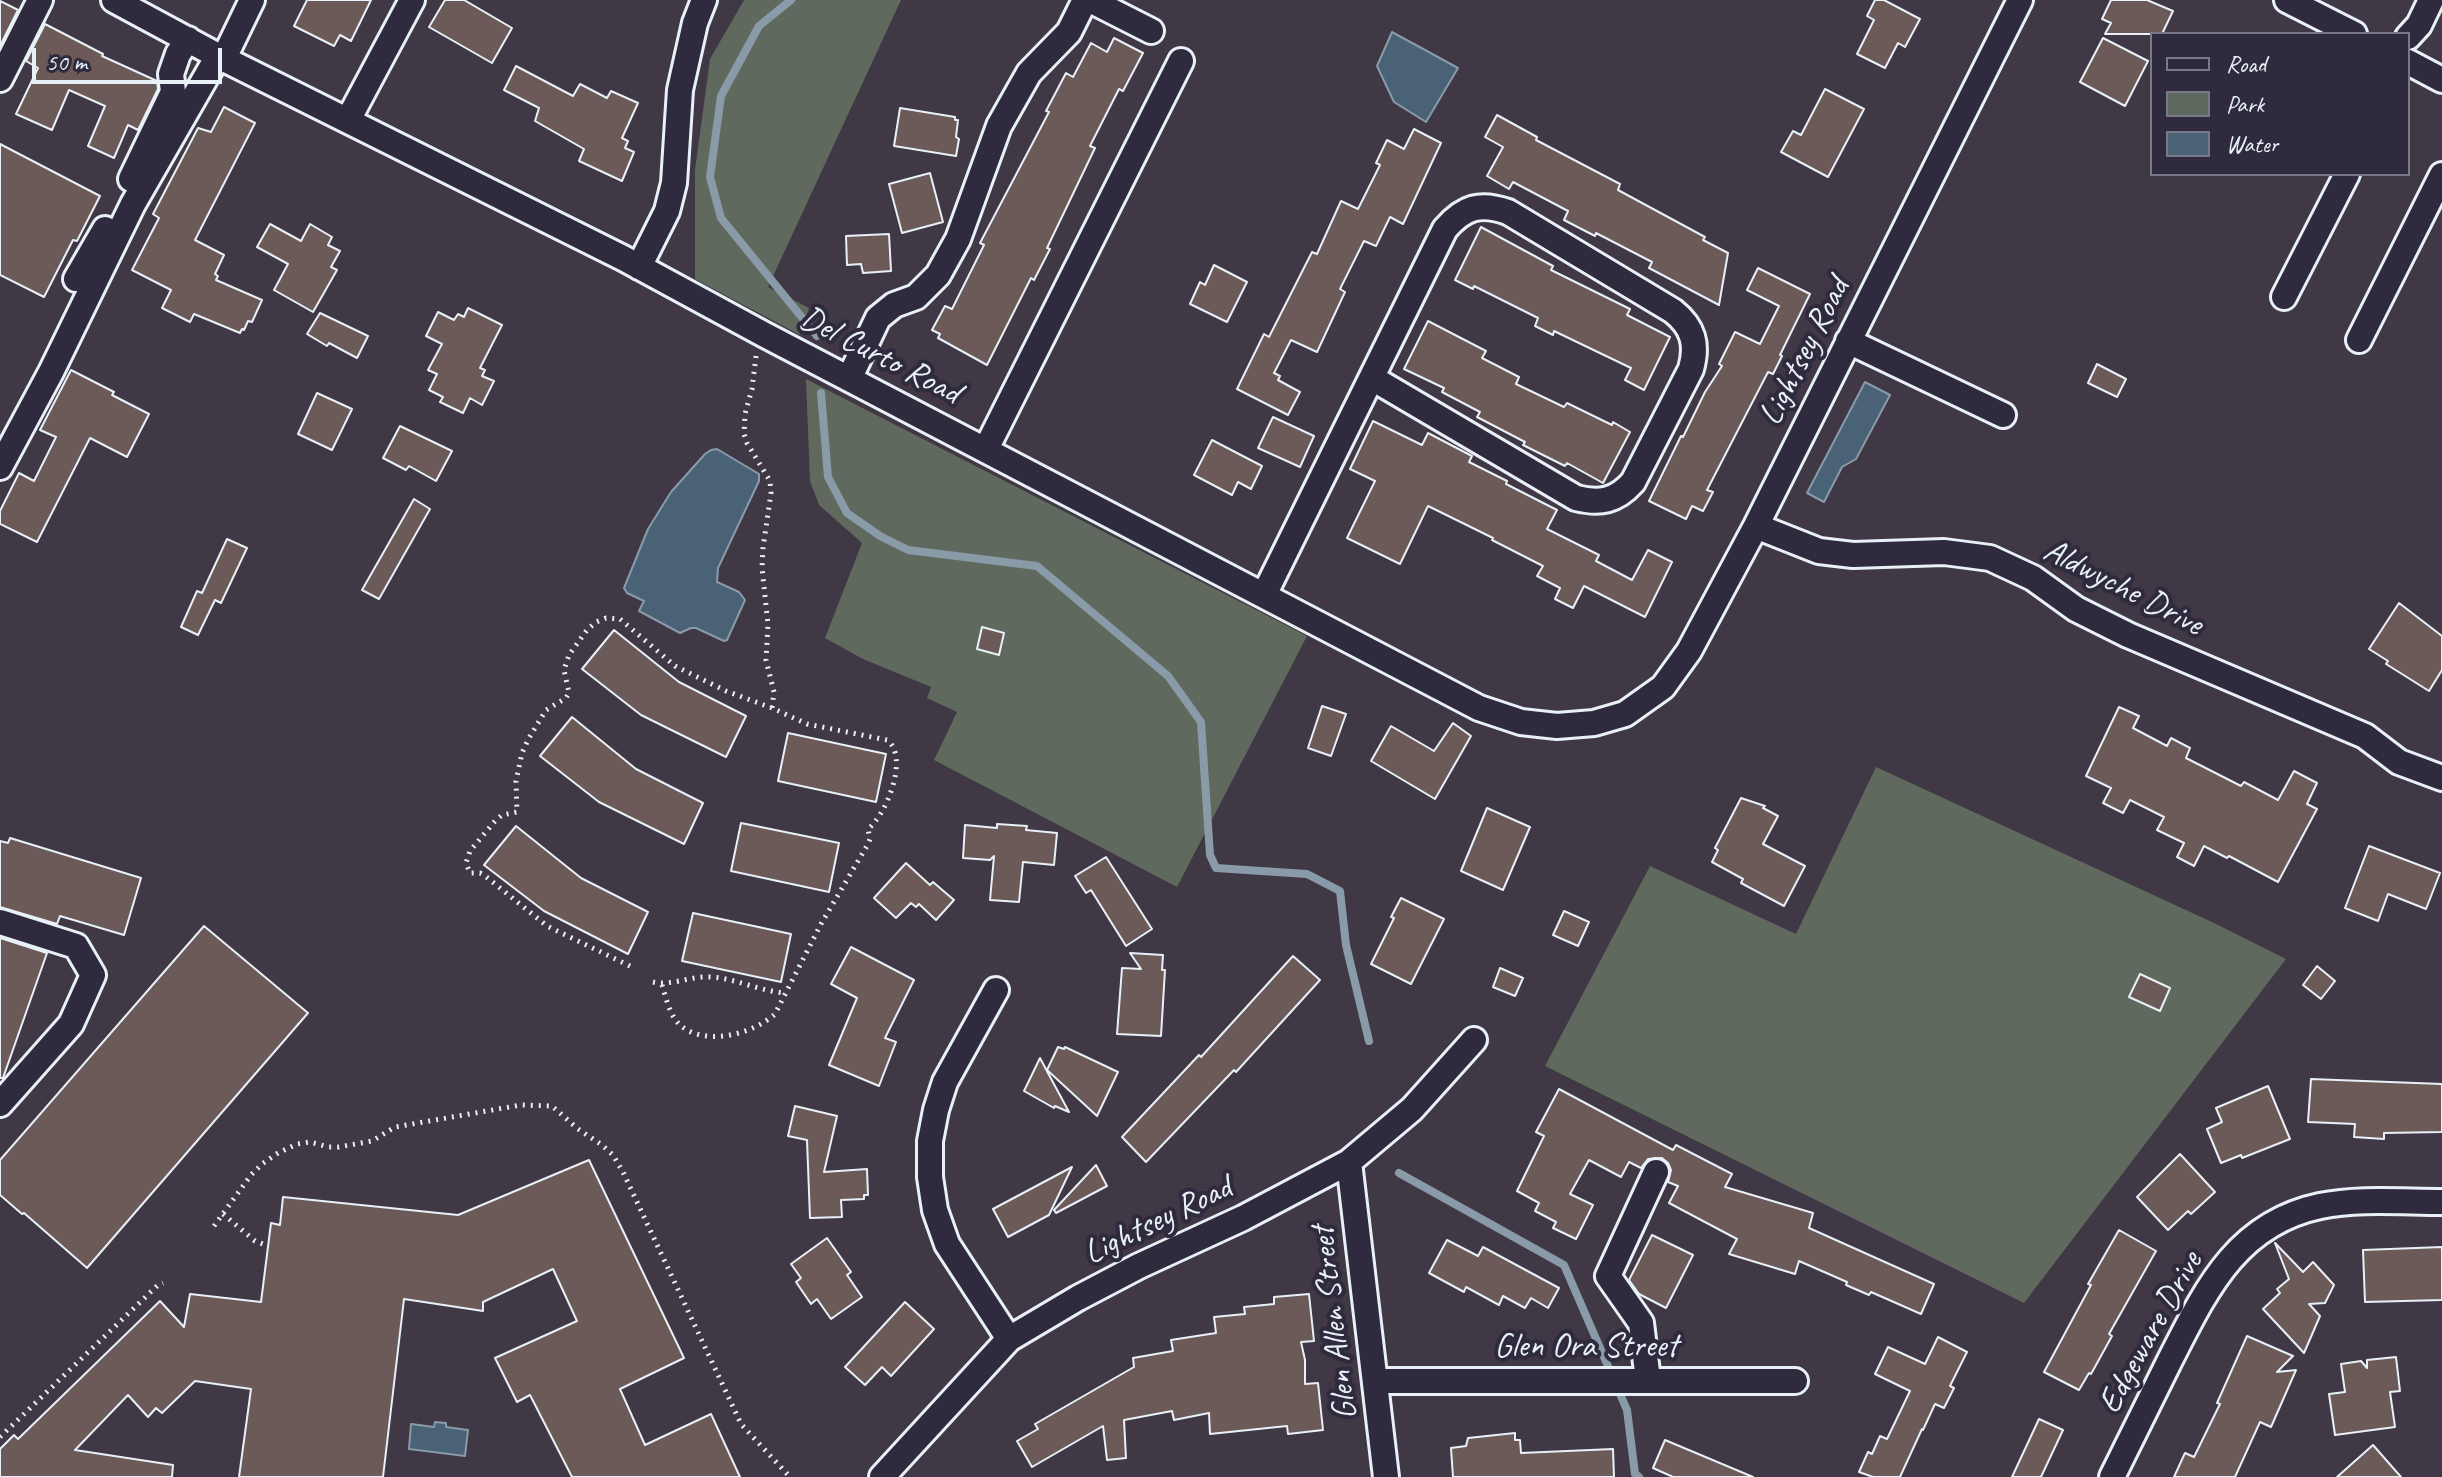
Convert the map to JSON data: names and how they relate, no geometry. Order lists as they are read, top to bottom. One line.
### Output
{"streets":{"street":["Lightsey Road","Del Curto Road","Aldwyche Drive","Glen Allen Street","Edgeware Drive","Glen Ora Street"]},"crossings":[["Lightsey Road","Del Curto Road"],["Lightsey Road","Aldwyche Drive"],["Lightsey Road","Glen Allen Street"],["Glen Allen Street","Glen Ora Street"]],"legend":["Road","Park","Water"],"scale_bar":"50 m"}
